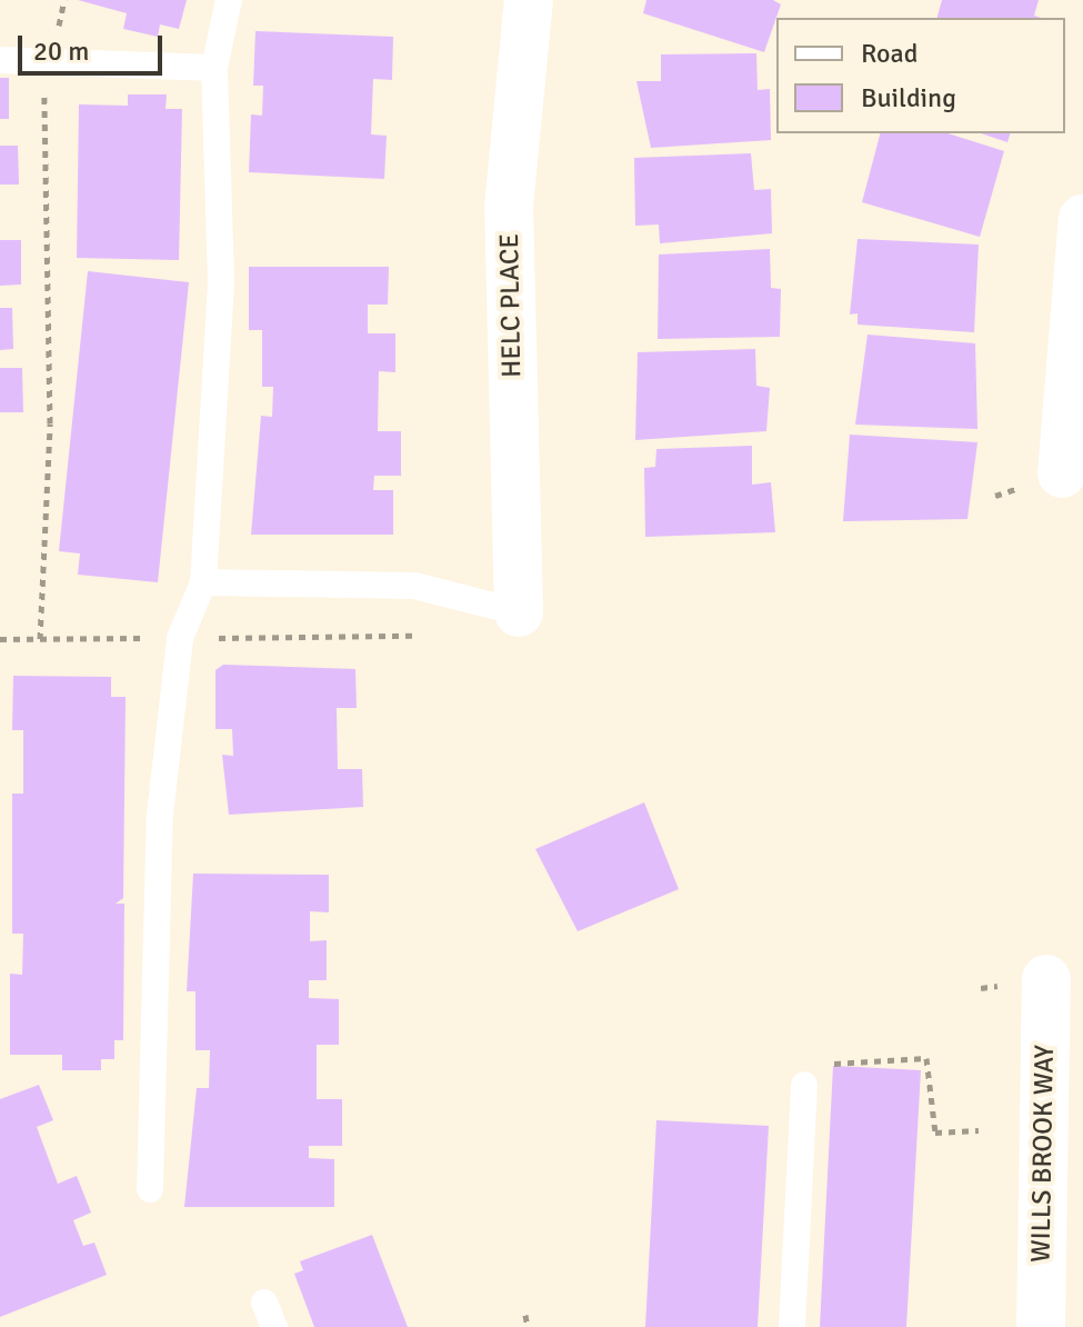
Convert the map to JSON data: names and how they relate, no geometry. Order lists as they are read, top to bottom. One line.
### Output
{"streets":{"street":["HELC PLACE","WILLS BROOK WAY"]},"legend":["Road","Building"],"scale_bar":"20 m"}
